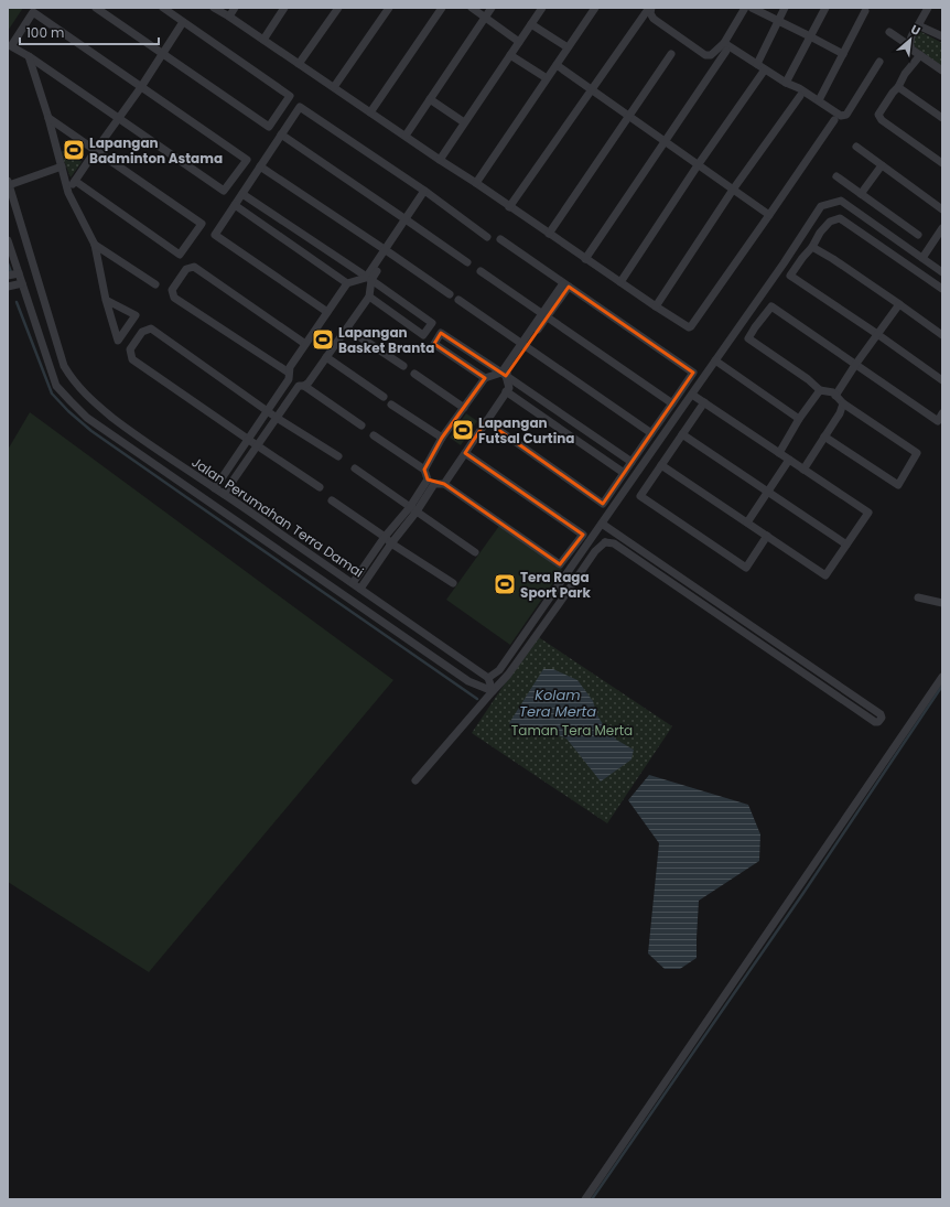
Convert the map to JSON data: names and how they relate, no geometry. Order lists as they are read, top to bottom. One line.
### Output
{"streets":{"street":["Jalan Perumahan Terra Damai"]},"water":["Kolam Tera Merta"],"parks":["Taman Tera Merta"],"places":{"sports":["Lapangan Badminton Astama","Lapangan Basket Branta","Lapangan Futsal Curtina","Tera Raga Sport Park"]},"scale_bar":"100 m","north":"top right"}
